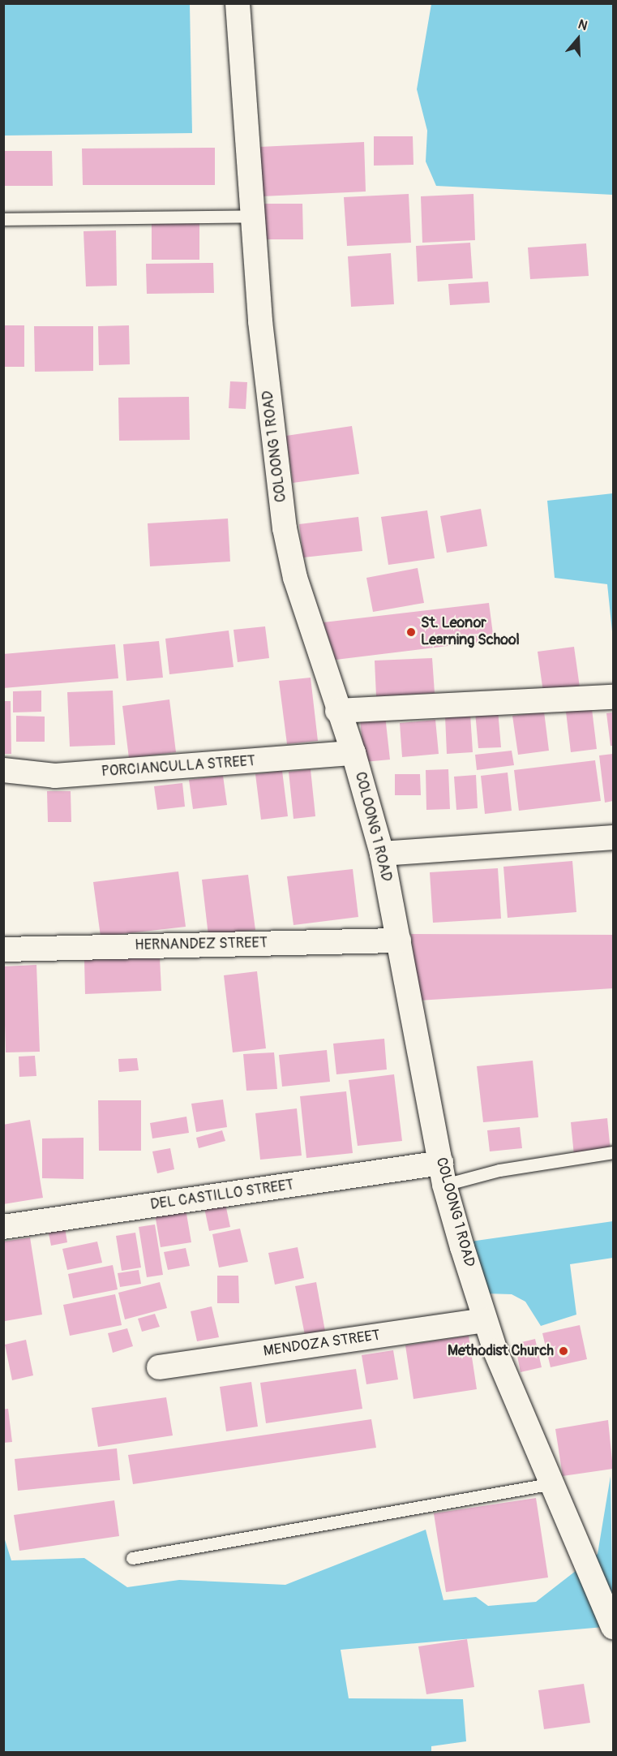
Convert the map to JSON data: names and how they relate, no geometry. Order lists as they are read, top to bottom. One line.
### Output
{"streets":{"street":["COLOONG 1 ROAD","PORCIANCULLA STREET","HERNANDEZ STREET","DEL CASTILLO STREET","MENDOZA STREET"]},"crossings":[["COLOONG 1 ROAD","PORCIANCULLA STREET"],["COLOONG 1 ROAD","HERNANDEZ STREET"],["COLOONG 1 ROAD","DEL CASTILLO STREET"],["COLOONG 1 ROAD","MENDOZA STREET"]],"places":["St. Leonor Learning School","Methodist Church"],"north":"top"}
